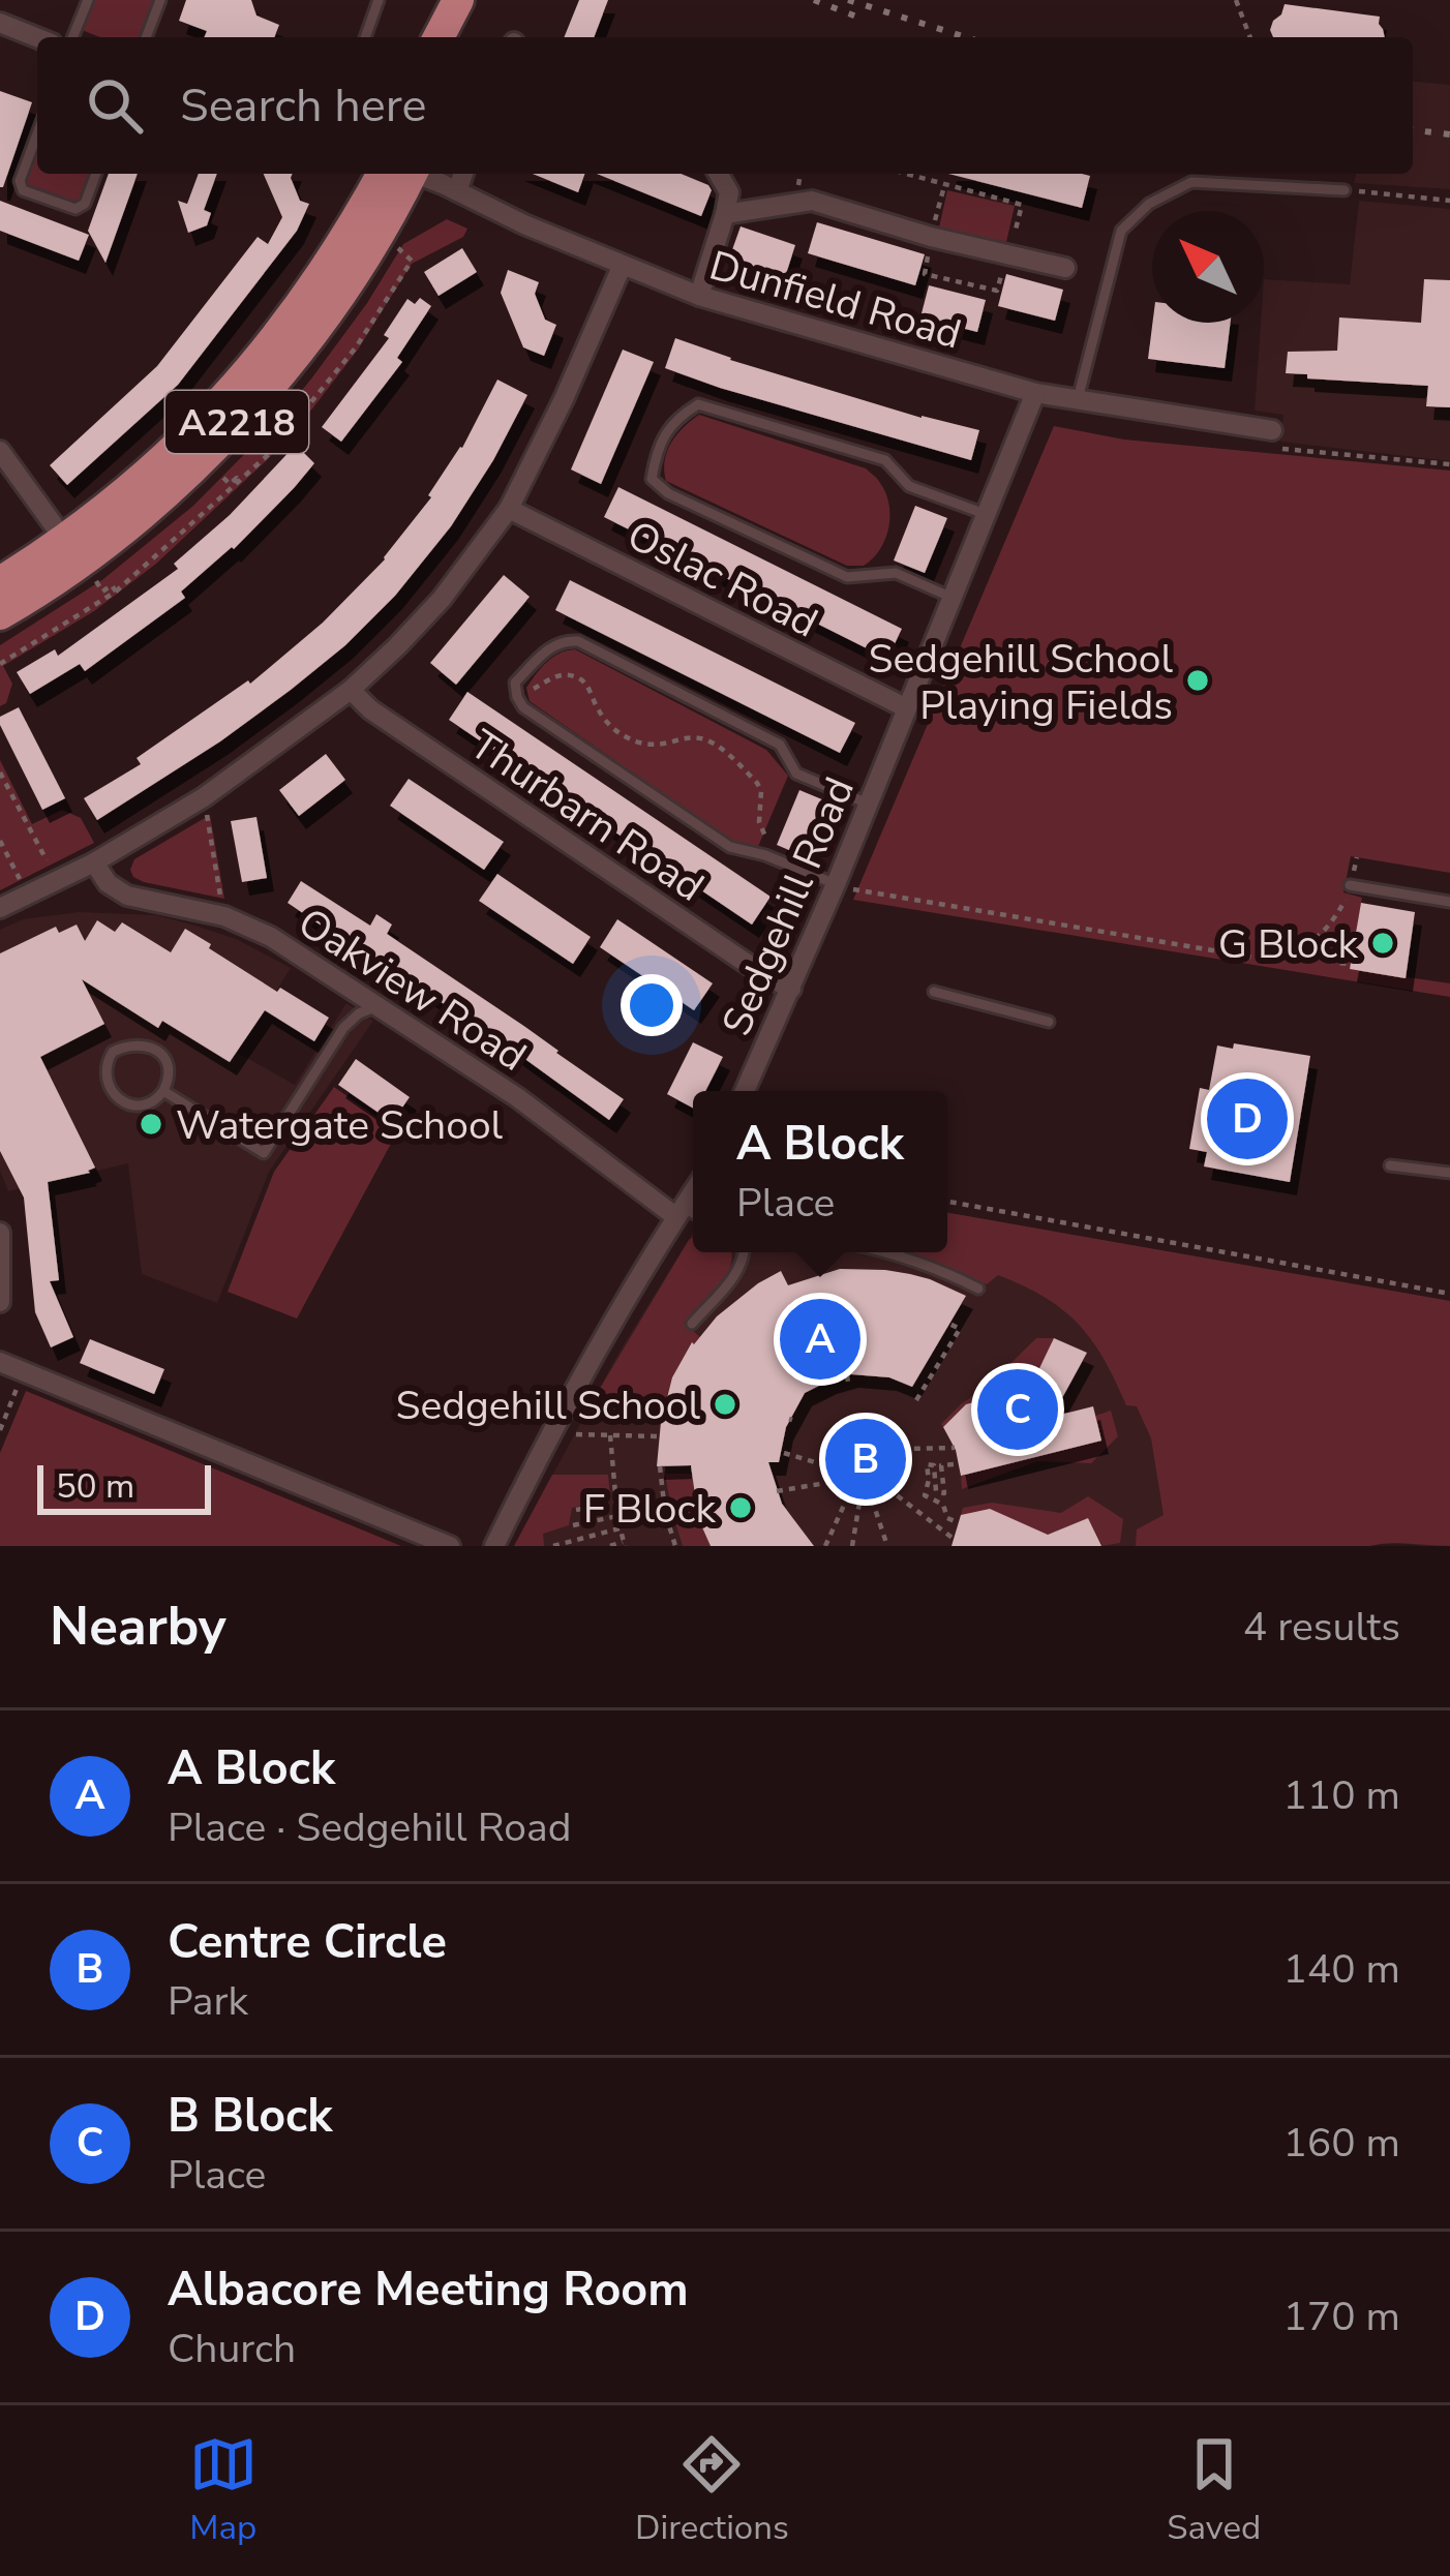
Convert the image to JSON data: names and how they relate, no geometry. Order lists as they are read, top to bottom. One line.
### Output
{"streets":{"main road":["A2218"],"street":["Dunfield Road","Oslac Road","Thurbarn Road","Sedgehill Road","Oakview Road"]},"crossings":[["Dunfield Road","Sedgehill Road"],["Oslac Road","Sedgehill Road"],["Thurbarn Road","Sedgehill Road"]],"places":["Sedgehill School Playing Fields","G Block","Watergate School","Sedgehill School","F Block"],"scale_bar":"50 m","north":"top left","page":{"search":"Search here","pins":["D","A","C","B"],"popup":["A Block","Place"],"scale":"50 m","heading":["Nearby","4 results"],"list":[{"mark":"A","name":"A Block","note":"Place · Sedgehill Road","value":"110 m"},{"mark":"B","name":"Centre Circle","note":"Park","value":"140 m"},{"mark":"C","name":"B Block","note":"Place","value":"160 m"},{"mark":"D","name":"Albacore Meeting Room","note":"Church","value":"170 m"}],"nav":["Map","Directions","Saved"]}}
